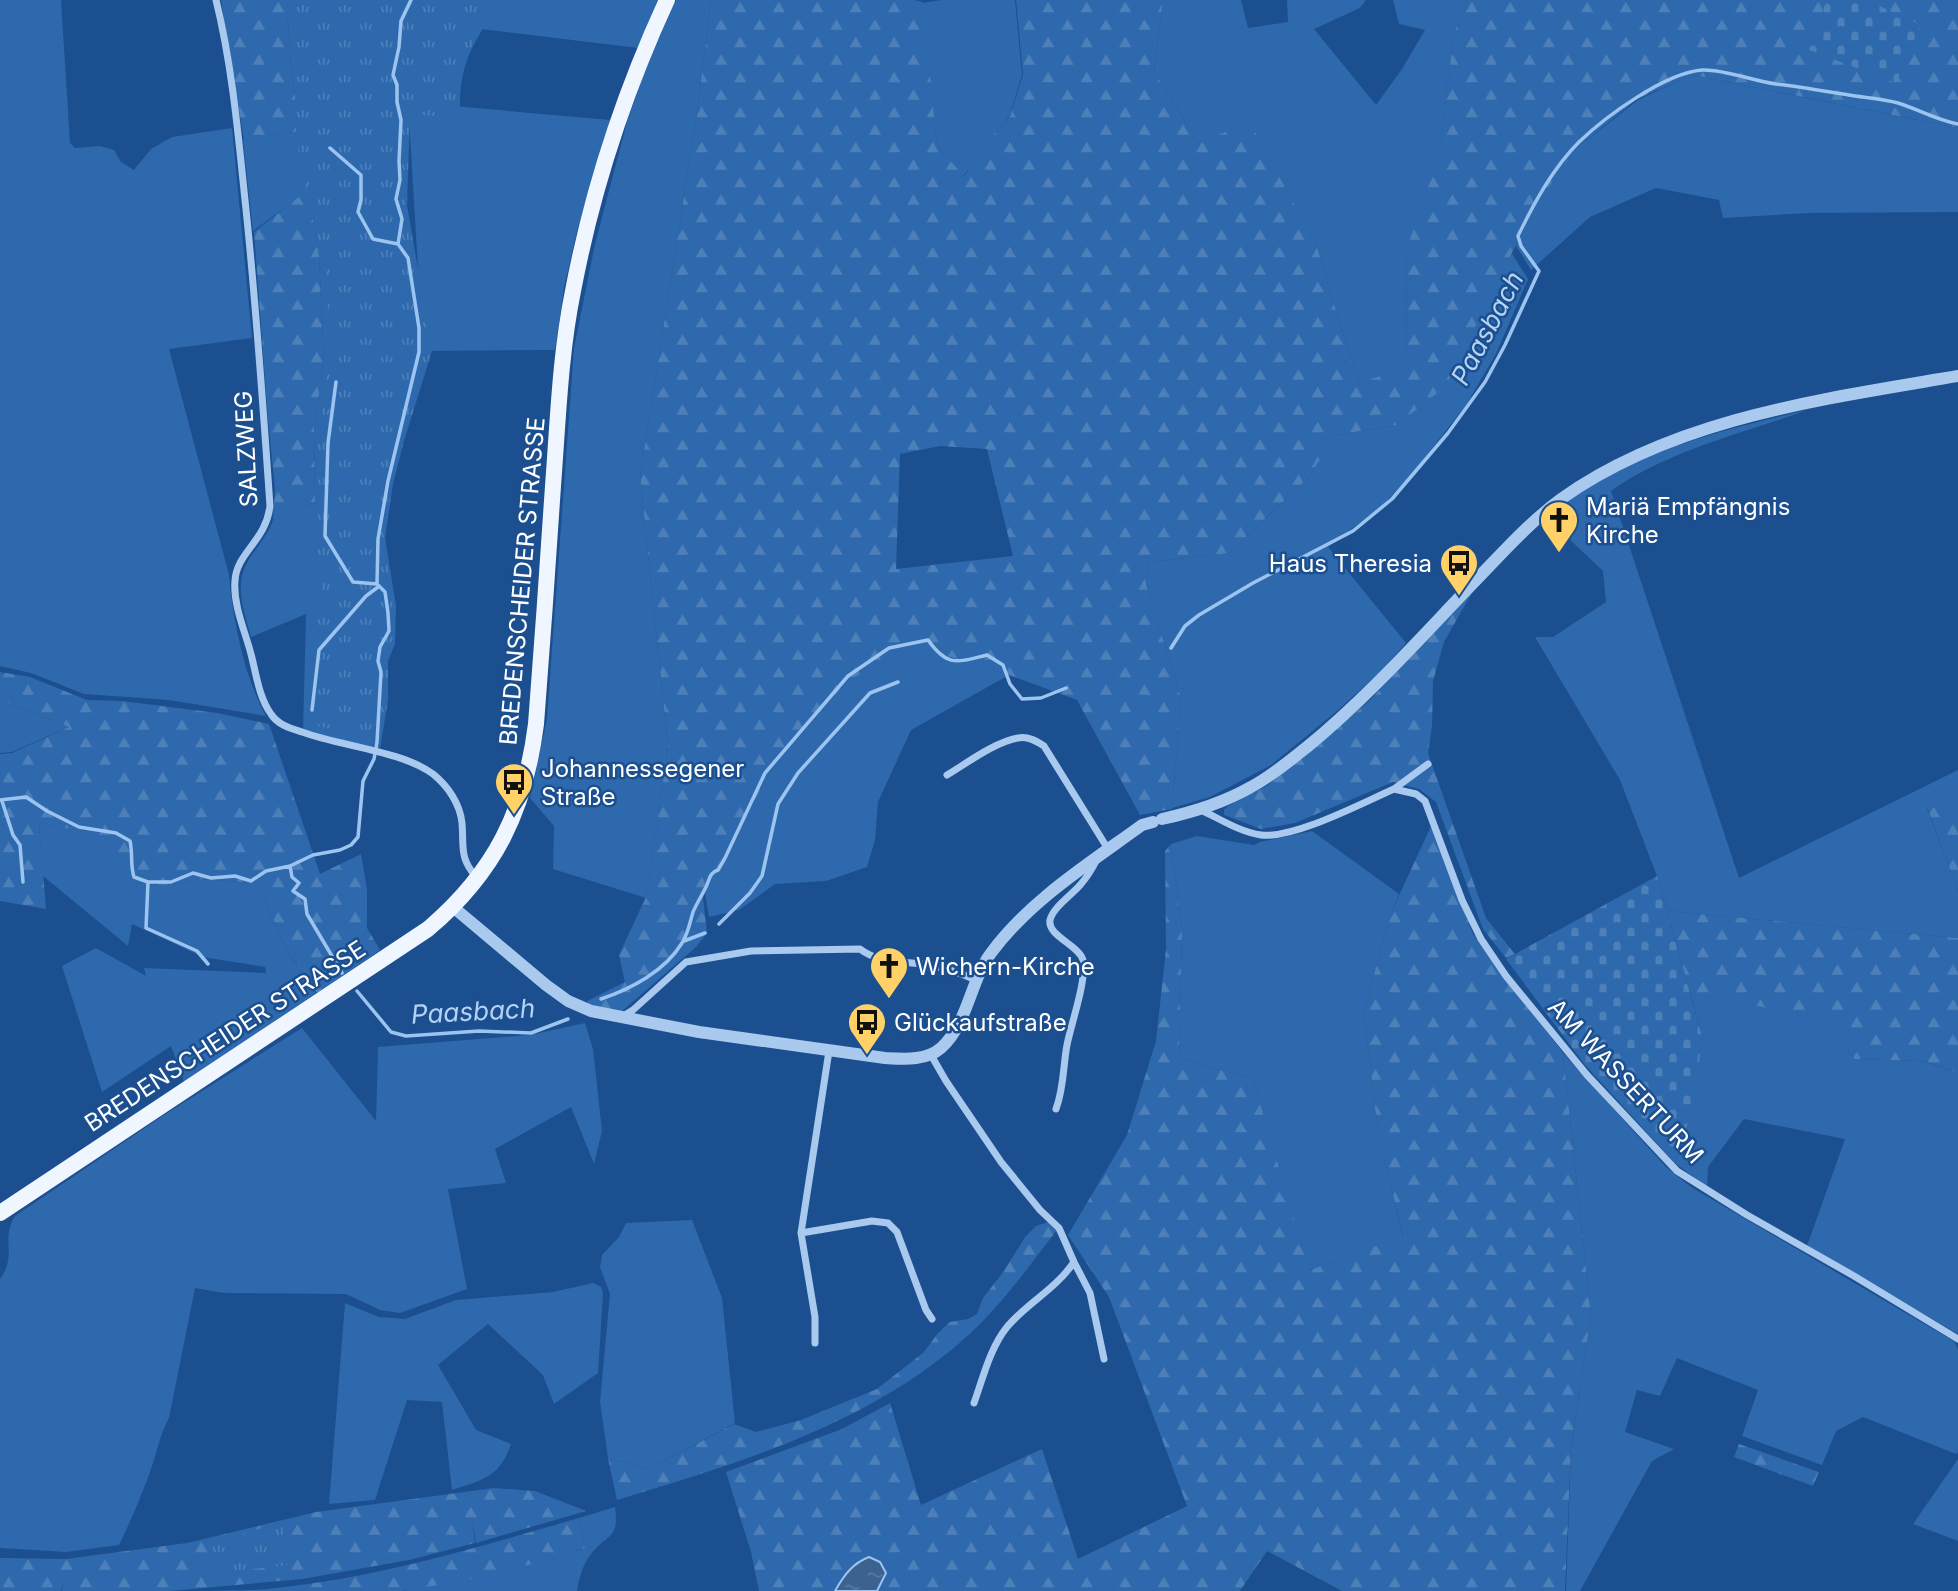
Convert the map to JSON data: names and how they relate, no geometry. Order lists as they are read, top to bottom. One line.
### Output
{"streets":{"main road":["BREDENSCHEIDER STRASSE"],"street":["SALZWEG","AM WASSERTURM"]},"crossings":[["SALZWEG","BREDENSCHEIDER STRASSE"]],"water":["Paasbach"],"places":{"church":["Mariä Empfängnis Kirche","Wichern-Kirche"],"bus stop":["Haus Theresia","Johannessegener Straße","Glückaufstraße"]}}
